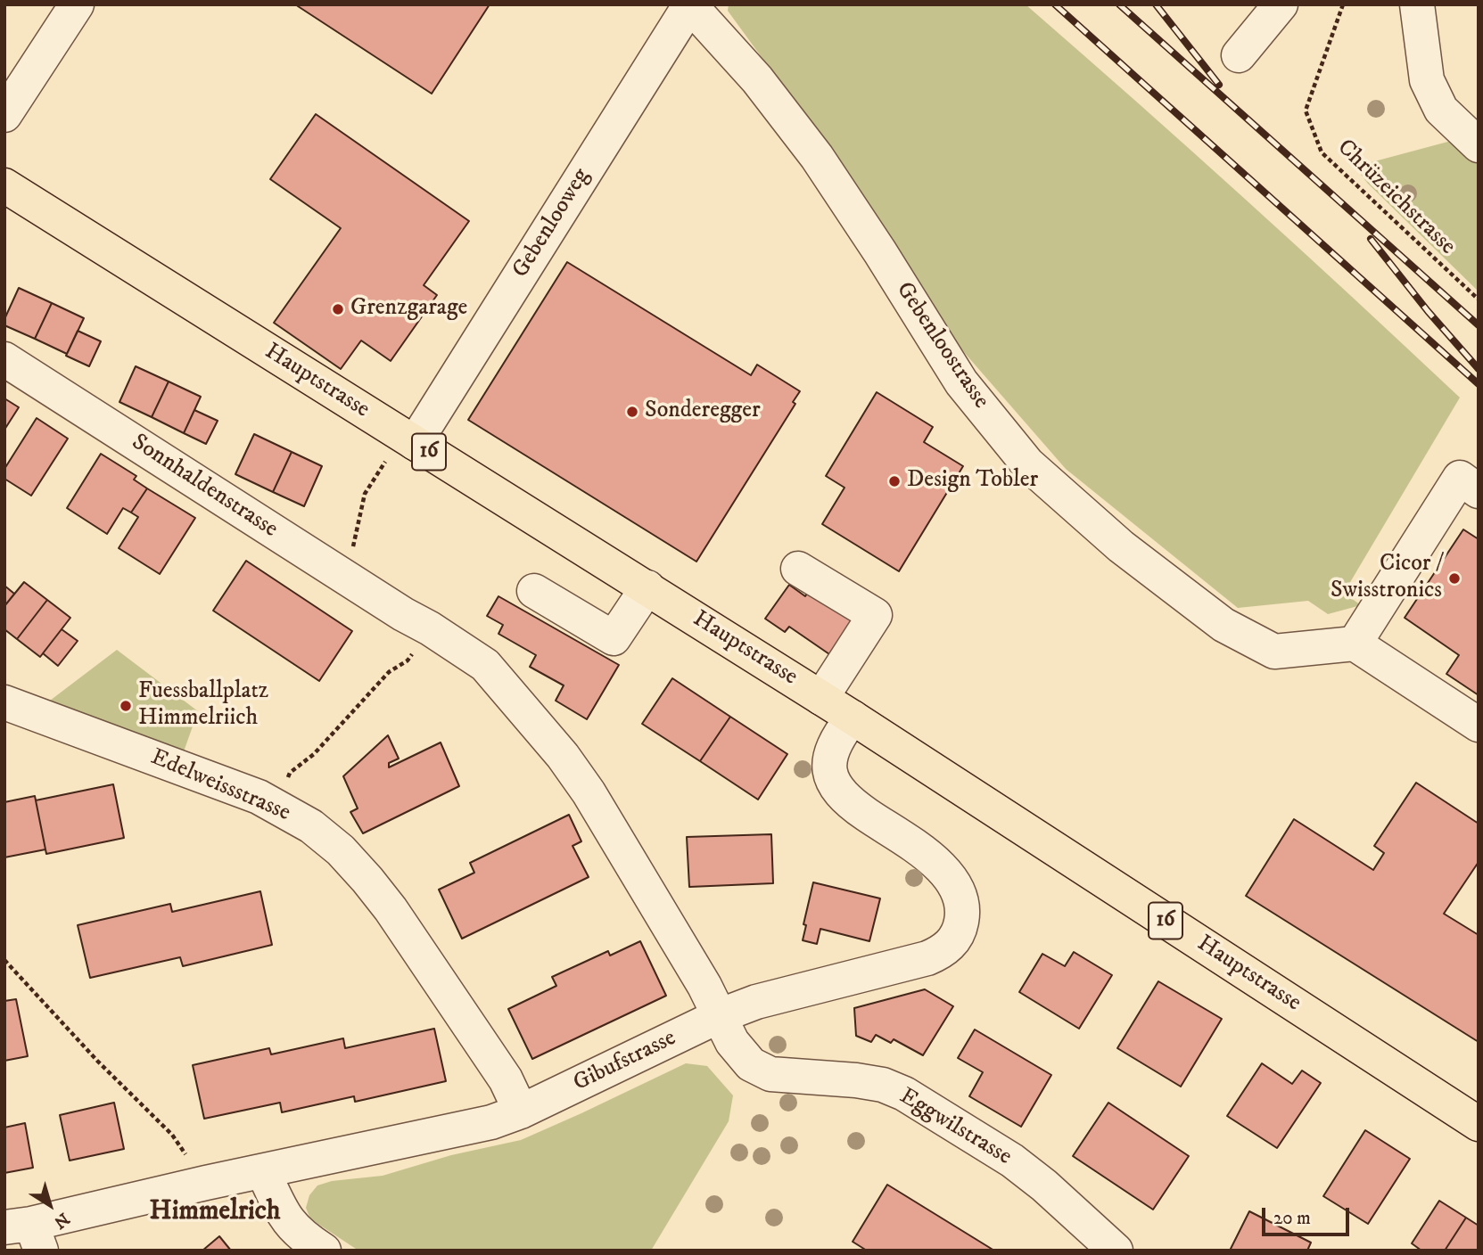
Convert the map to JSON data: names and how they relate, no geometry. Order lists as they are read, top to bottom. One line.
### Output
{"streets":{"main road":["Hauptstrasse","16"],"street":["Gebenlooweg","Gebenloostrasse","Sonnhaldenstrasse","Edelweissstrasse","Gibufstrasse","Eggwilstrasse"],"path":["Chrüzeichstrasse"]},"crossings":[["Gebenlooweg","Gebenloostrasse"],["Gebenlooweg","Hauptstrasse"],["Hauptstrasse","Gibufstrasse"],["Sonnhaldenstrasse","Eggwilstrasse"],["Edelweissstrasse","Gibufstrasse"],["Gibufstrasse","Eggwilstrasse"]],"districts":["Himmelrich"],"places":["Grenzgarage","Sonderegger","Design Tobler","Cicor / Swisstronics","Fuessballplatz Himmelriich"],"scale_bar":"20 m","north":"bottom right"}
